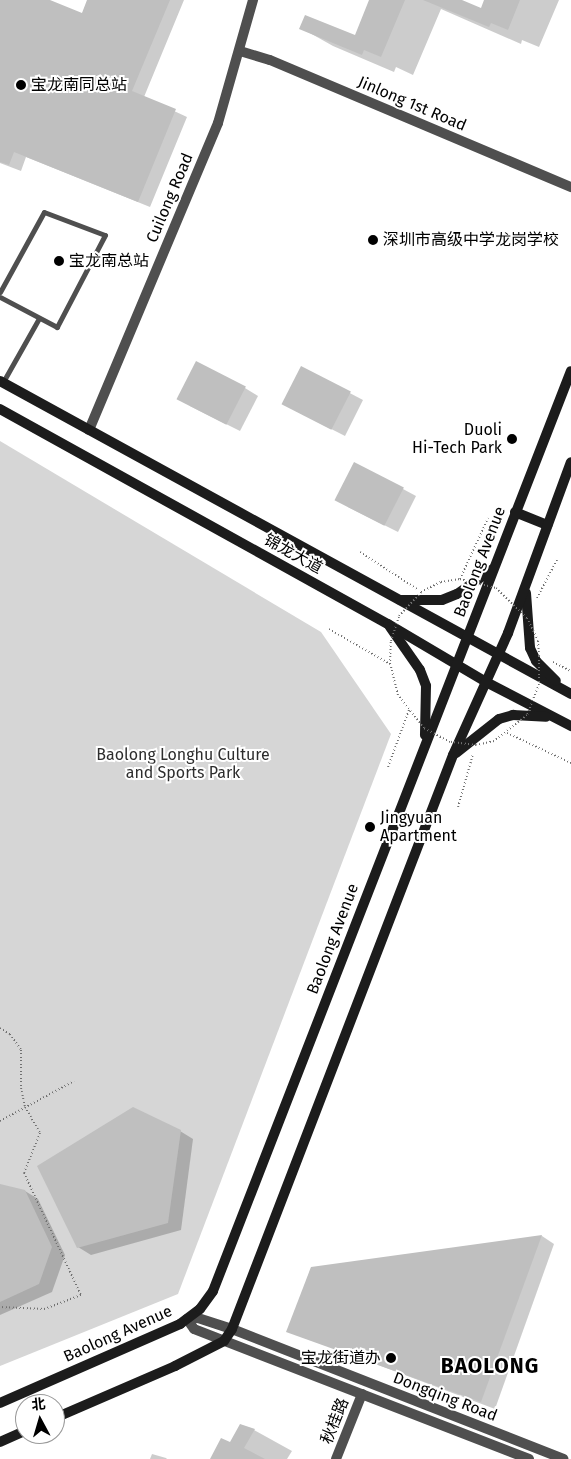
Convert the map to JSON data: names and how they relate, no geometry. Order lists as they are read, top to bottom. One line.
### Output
{"streets":{"main road":["锦龙大道","Baolong Avenue"],"street":["Jinlong 1st Road","Cuilong Road","Dongqing Road","秋桂路"]},"crossings":[["Jinlong 1st Road","Cuilong Road"],["Cuilong Road","锦龙大道"],["锦龙大道","Baolong Avenue"],["Baolong Avenue","Dongqing Road"],["Dongqing Road","秋桂路"]],"districts":["BAOLONG"],"parks":["Baolong Longhu Culture and Sports Park"],"places":["宝龙南同总站","深圳市高级中学龙岗学校","宝龙南总站","Duoli Hi-Tech Park","Jingyuan Apartment","宝龙街道办"],"north":"top"}
